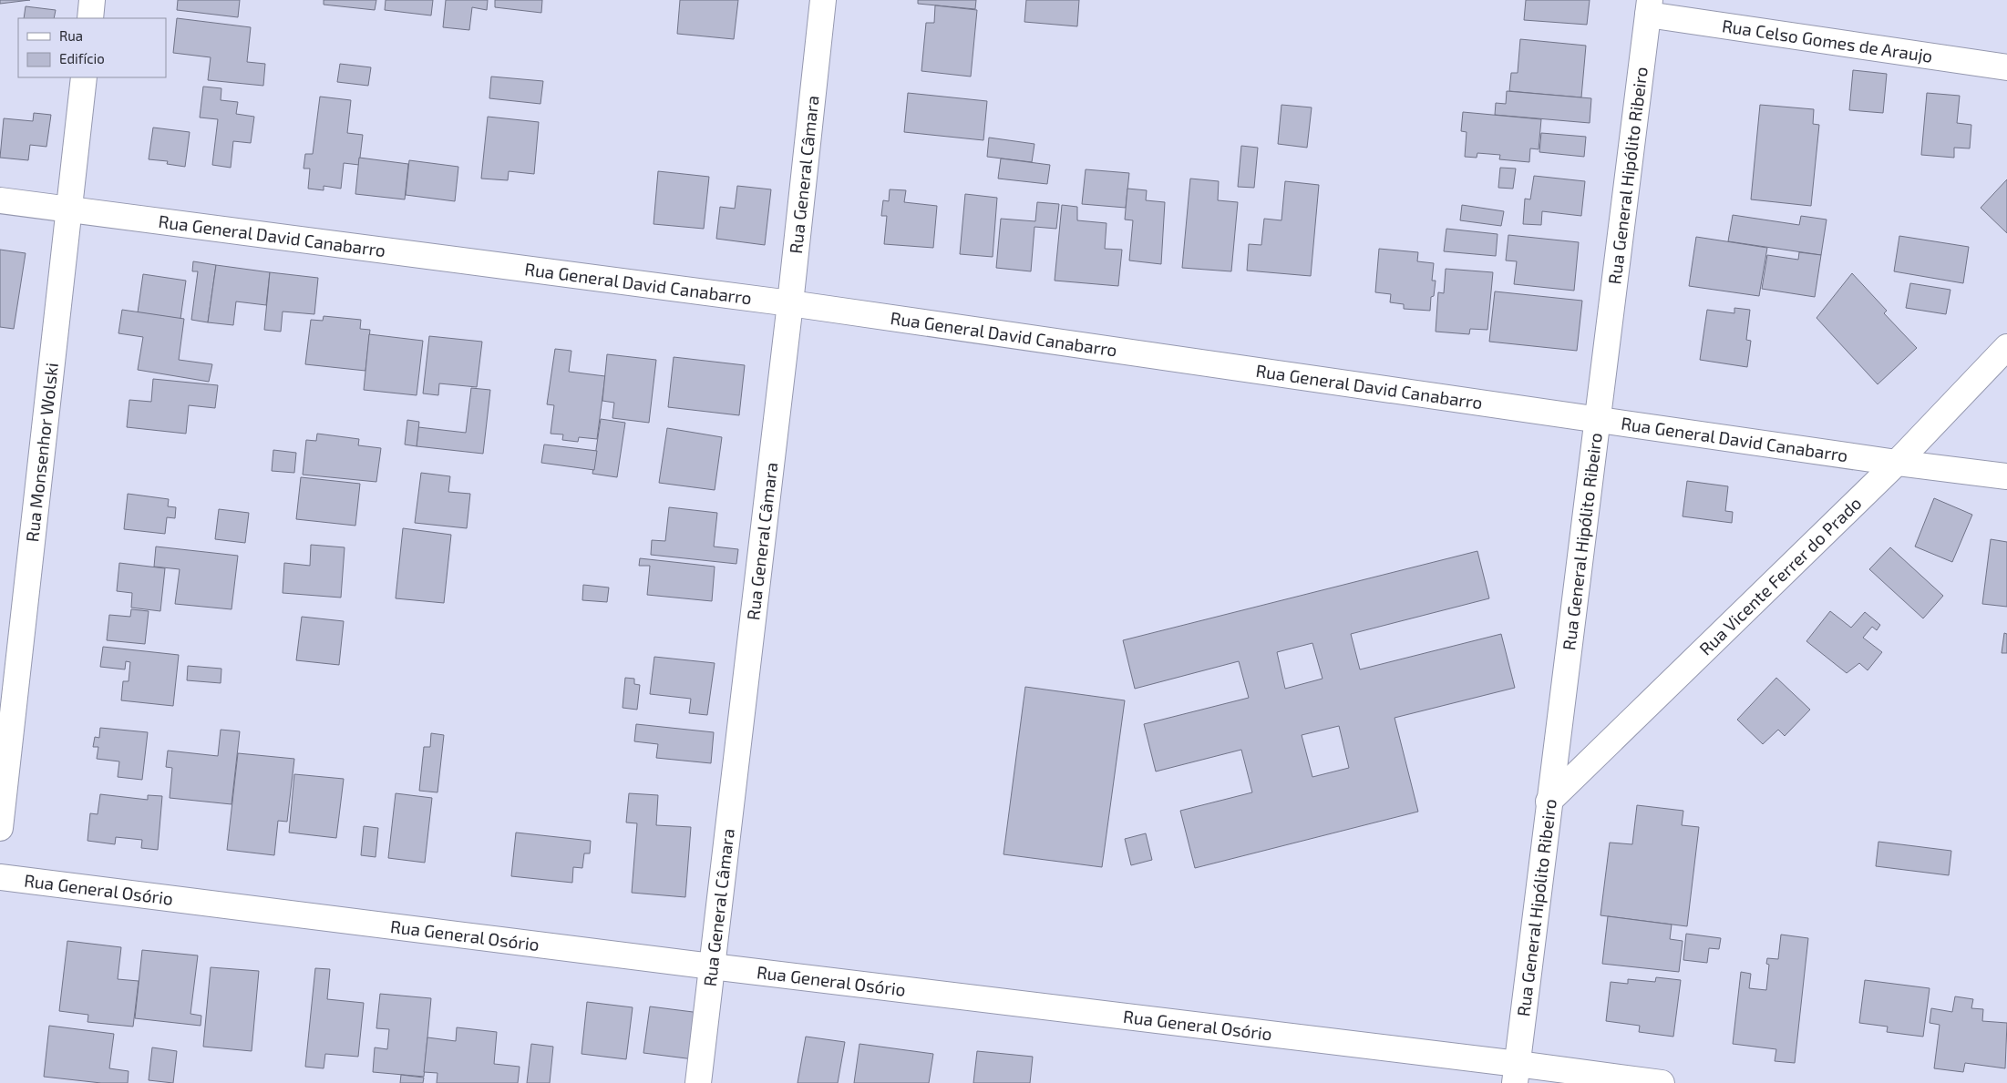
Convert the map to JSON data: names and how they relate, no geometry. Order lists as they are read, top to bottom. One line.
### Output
{"streets":{"street":["Rua Celso Gomes de Araujo","Rua General Câmara","Rua General Hipólito Ribeiro","Rua General David Canabarro","Rua Monsenhor Wolski","Rua Vicente Ferrer do Prado","Rua General Osório"]},"crossings":[["Rua Celso Gomes de Araujo","Rua General Hipólito Ribeiro"],["Rua General Câmara","Rua General David Canabarro"],["Rua General Câmara","Rua General Osório"],["Rua General Hipólito Ribeiro","Rua General David Canabarro"],["Rua General Hipólito Ribeiro","Rua Vicente Ferrer do Prado"],["Rua General Hipólito Ribeiro","Rua General Osório"],["Rua General David Canabarro","Rua Monsenhor Wolski"],["Rua General David Canabarro","Rua Vicente Ferrer do Prado"]],"legend":["Rua","Edifício"]}
